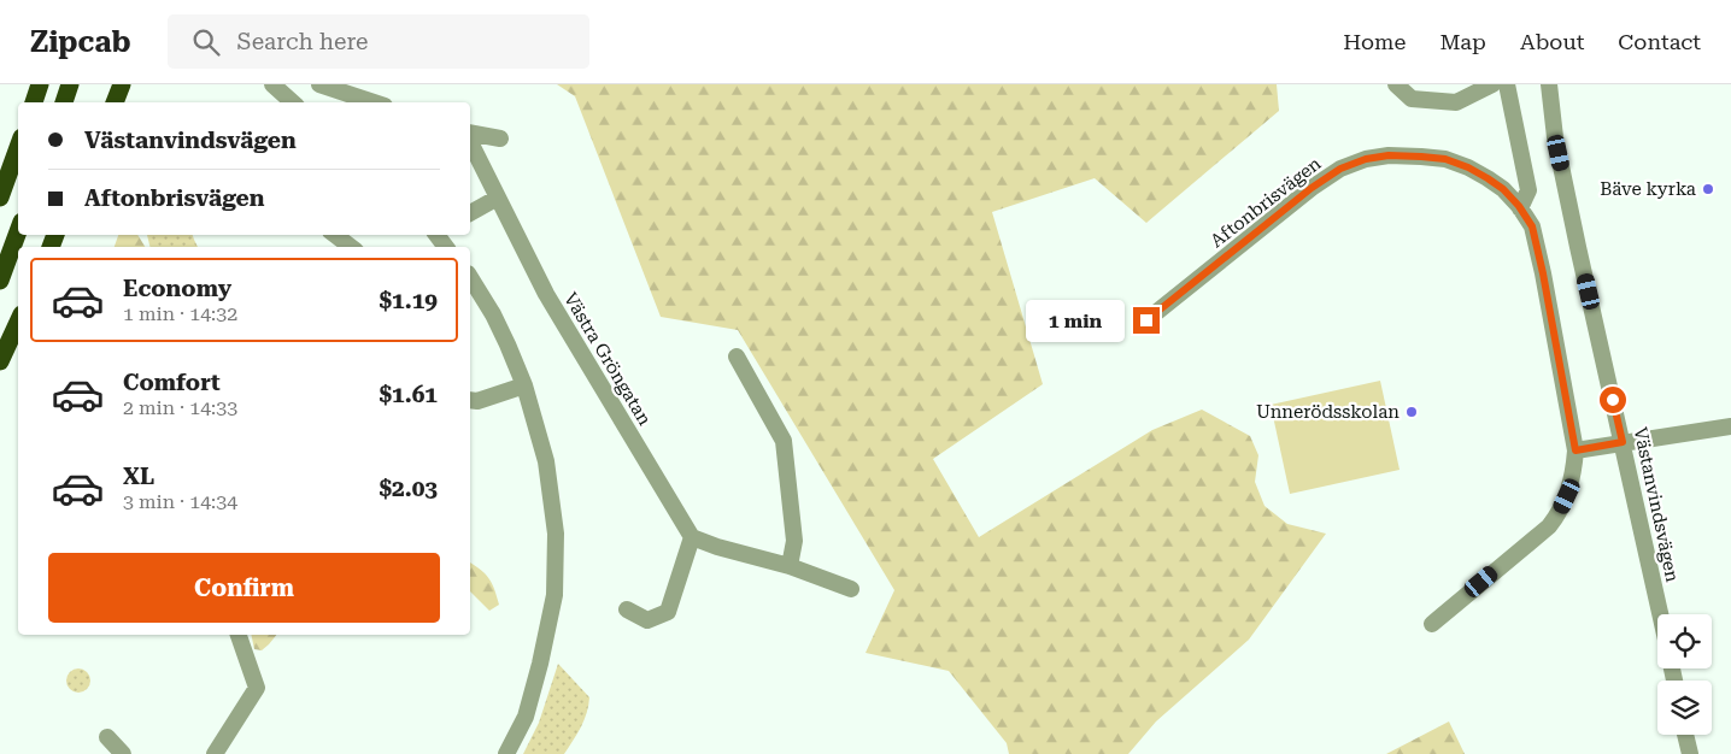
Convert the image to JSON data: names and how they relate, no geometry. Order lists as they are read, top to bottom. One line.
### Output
{"streets":{"street":["Aftonbrisvägen","Västra Gröngatan","Västanvindsvägen"]},"places":["Bäve kyrka","Unnerödsskolan"],"page":{"header":"Zipcab","search":"Search here","nav":["Home","Map","About","Contact"],"banner":["Västanvindsvägen","Aftonbrisvägen"],"list":[{"name":"Economy","note":"1 min · 14:32","value":"$1.19"},{"name":"Comfort","note":"2 min · 14:33","value":"$1.61"},{"name":"XL","note":"3 min · 14:34","value":"$2.03"}],"bubble":"1 min","buttons":"Confirm"}}
